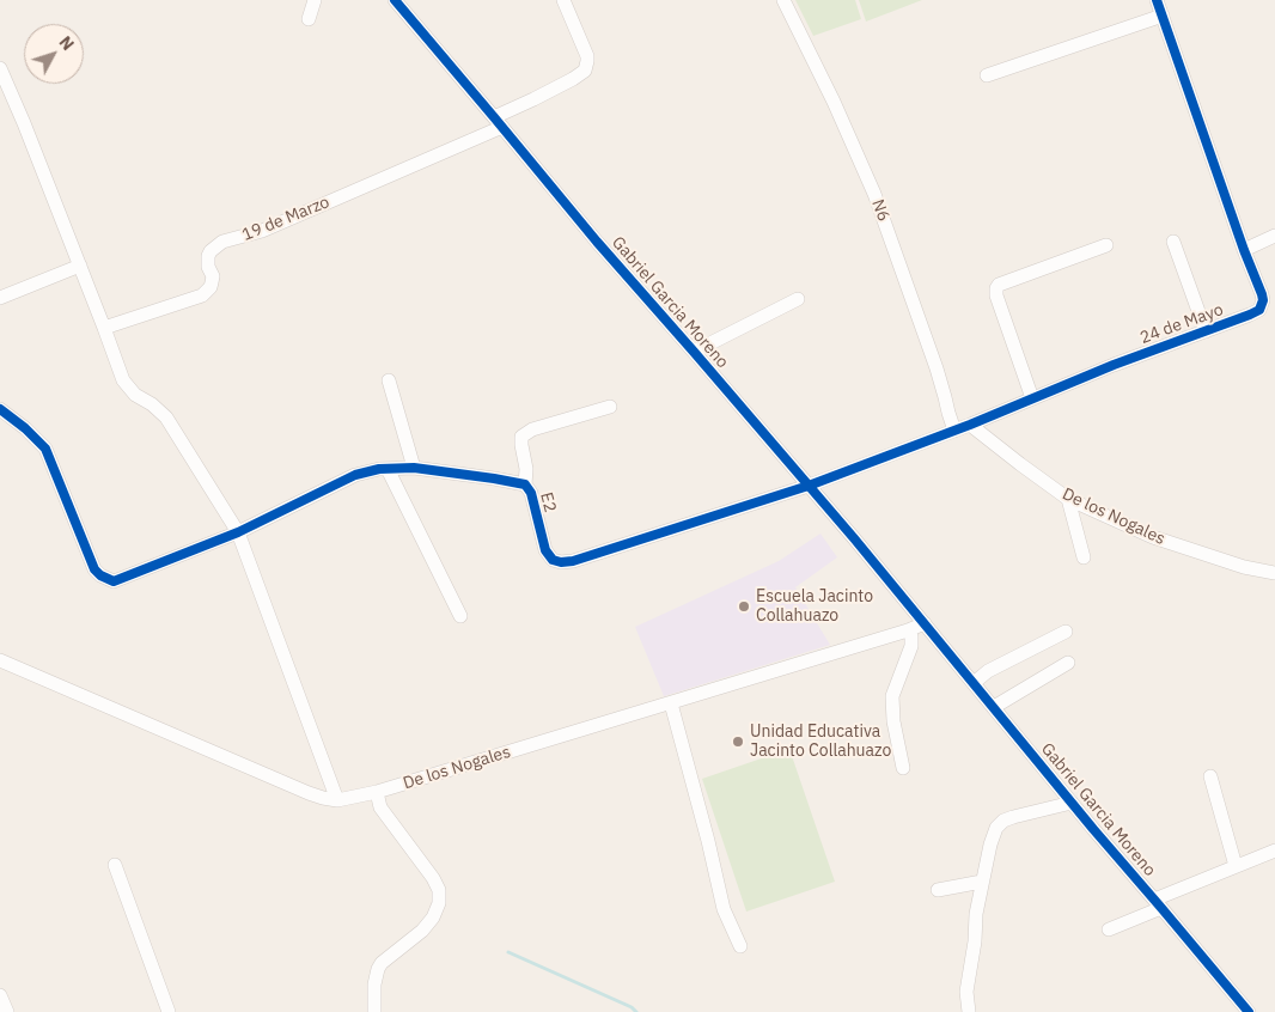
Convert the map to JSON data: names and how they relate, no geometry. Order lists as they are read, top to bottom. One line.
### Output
{"streets":{"street":["N6","19 de Marzo","Gabriel Garcia Moreno","24 de Mayo","E2","De los Nogales"]},"crossings":[["N6","24 de Mayo"],["19 de Marzo","Gabriel Garcia Moreno"],["Gabriel Garcia Moreno","24 de Mayo"],["Gabriel Garcia Moreno","E2"],["Gabriel Garcia Moreno","De los Nogales"],["24 de Mayo","E2"],["24 de Mayo","De los Nogales"]],"places":["Escuela Jacinto Collahuazo","Unidad Educativa Jacinto Collahuazo"],"north":"top right"}
